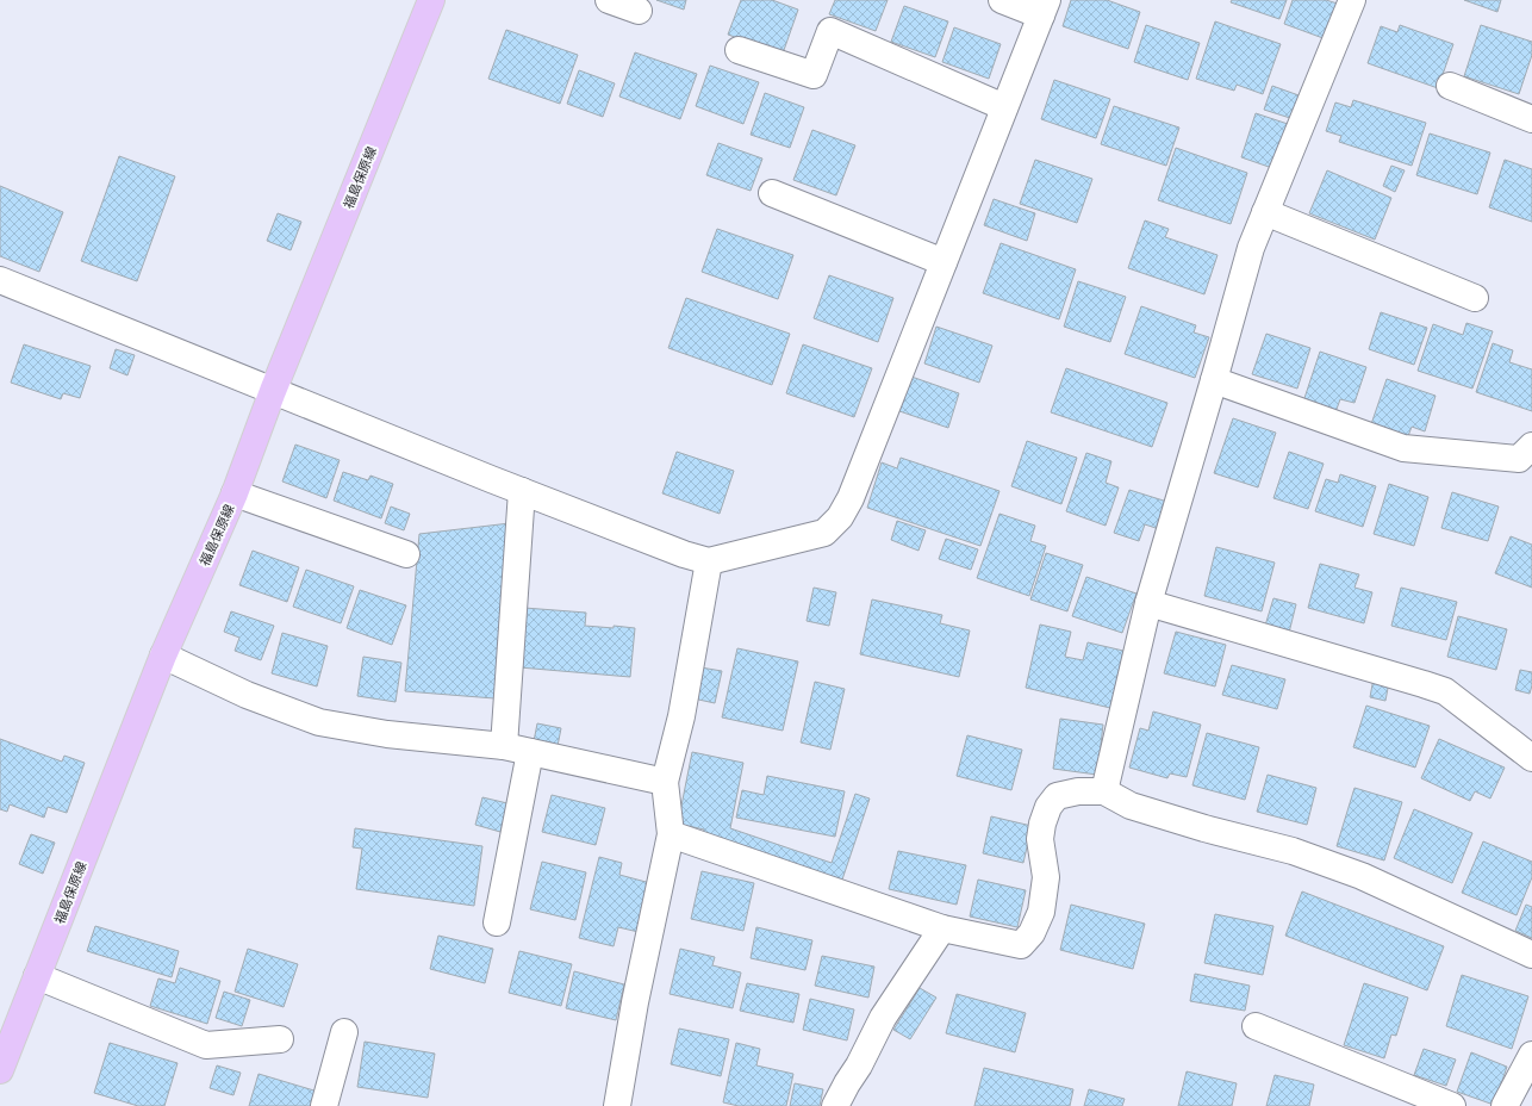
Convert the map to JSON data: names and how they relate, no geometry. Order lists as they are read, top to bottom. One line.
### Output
{"streets":{"main road":["福島保原線"]}}
